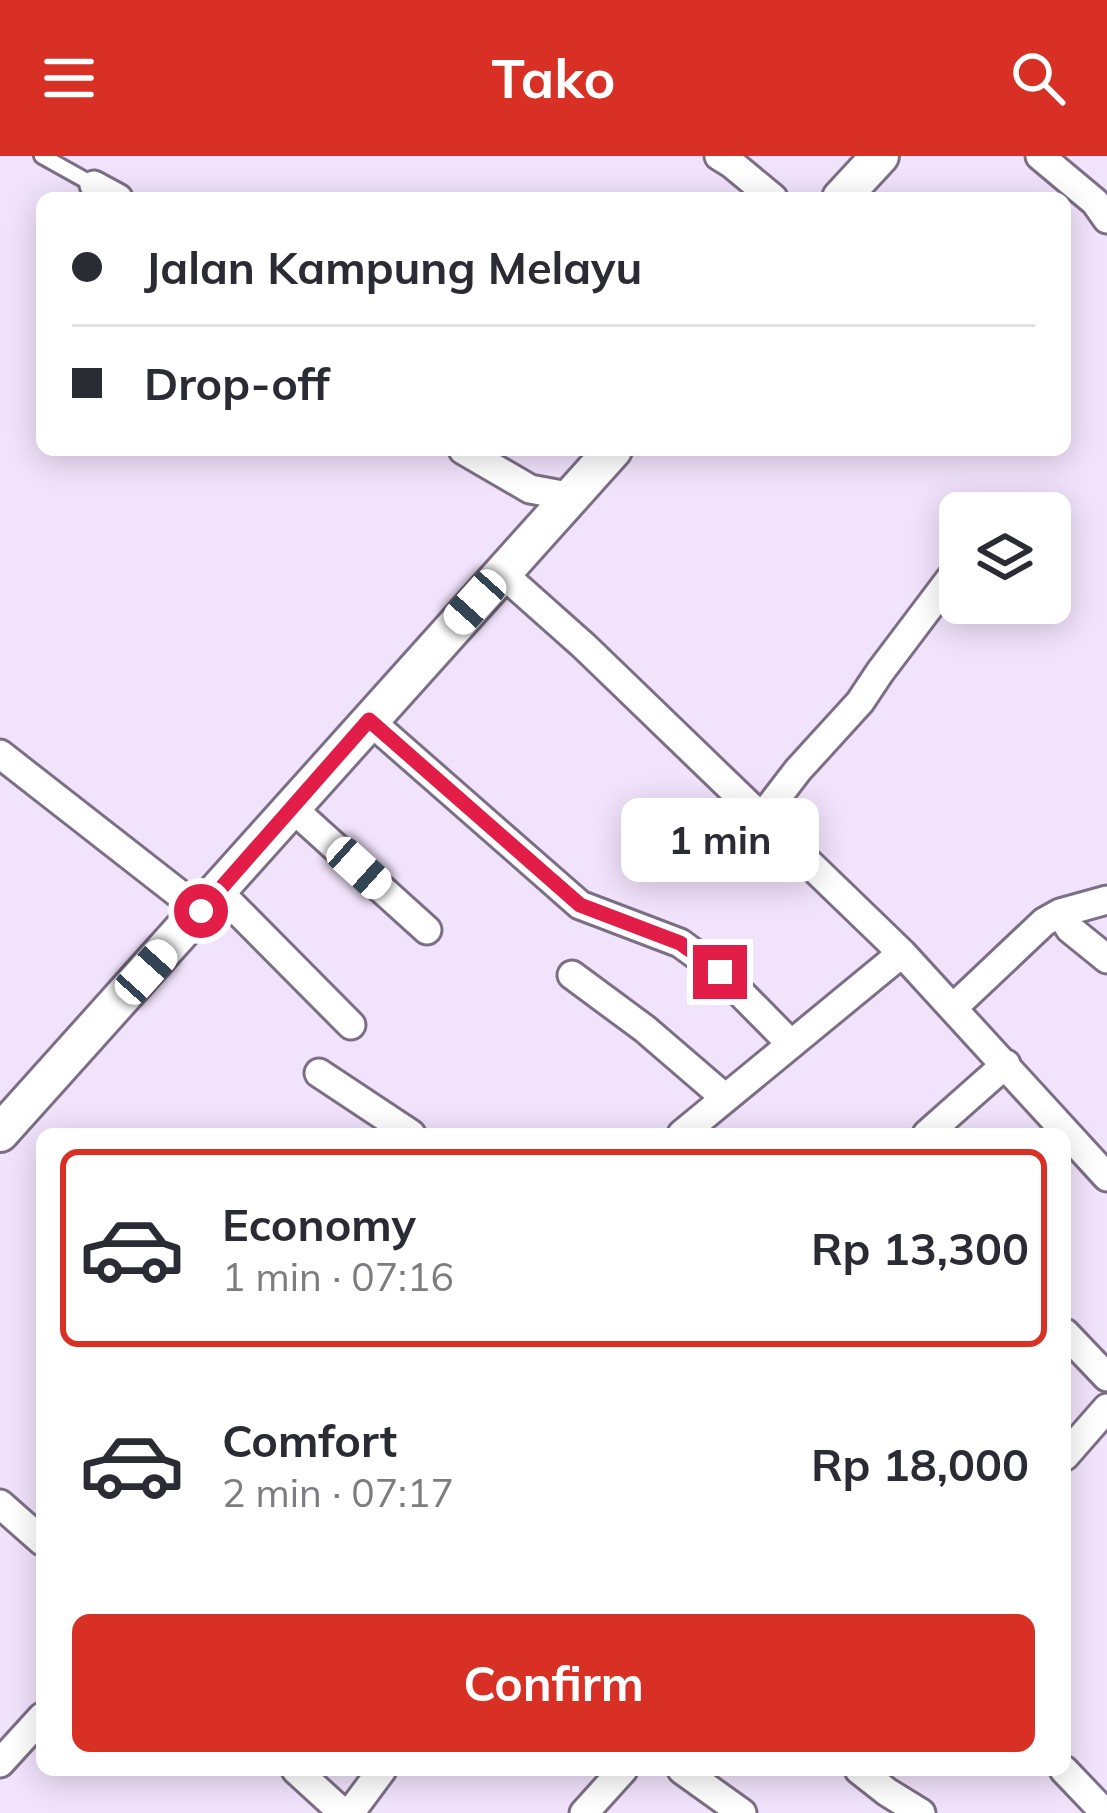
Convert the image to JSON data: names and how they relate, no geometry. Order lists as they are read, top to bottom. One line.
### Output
{"page":{"header":"Tako","banner":["Jalan Kampung Melayu","Drop-off"],"bubble":"1 min","list":[{"name":"Economy","note":"1 min · 07:16","value":"Rp 13,300"},{"name":"Comfort","note":"2 min · 07:17","value":"Rp 18,000"}],"buttons":"Confirm"}}
